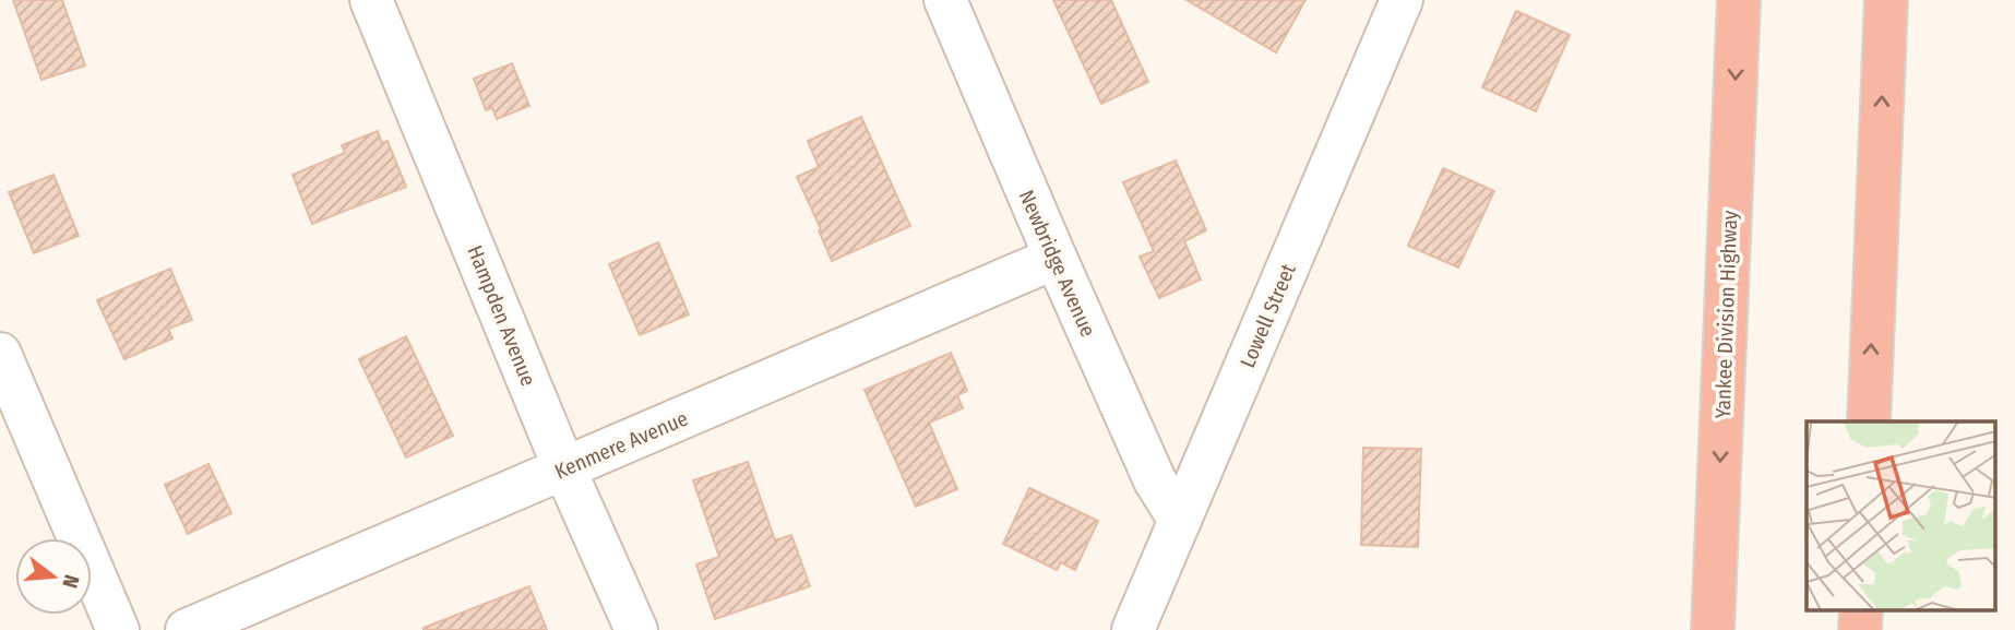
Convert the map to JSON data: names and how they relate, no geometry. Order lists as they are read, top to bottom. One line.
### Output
{"streets":{"highway":["Yankee Division Highway"],"street":["Newbridge Avenue","Hampden Avenue","Lowell Street","Kenmere Avenue"]},"crossings":[["Newbridge Avenue","Lowell Street"],["Newbridge Avenue","Kenmere Avenue"],["Hampden Avenue","Kenmere Avenue"]],"north":"right"}
